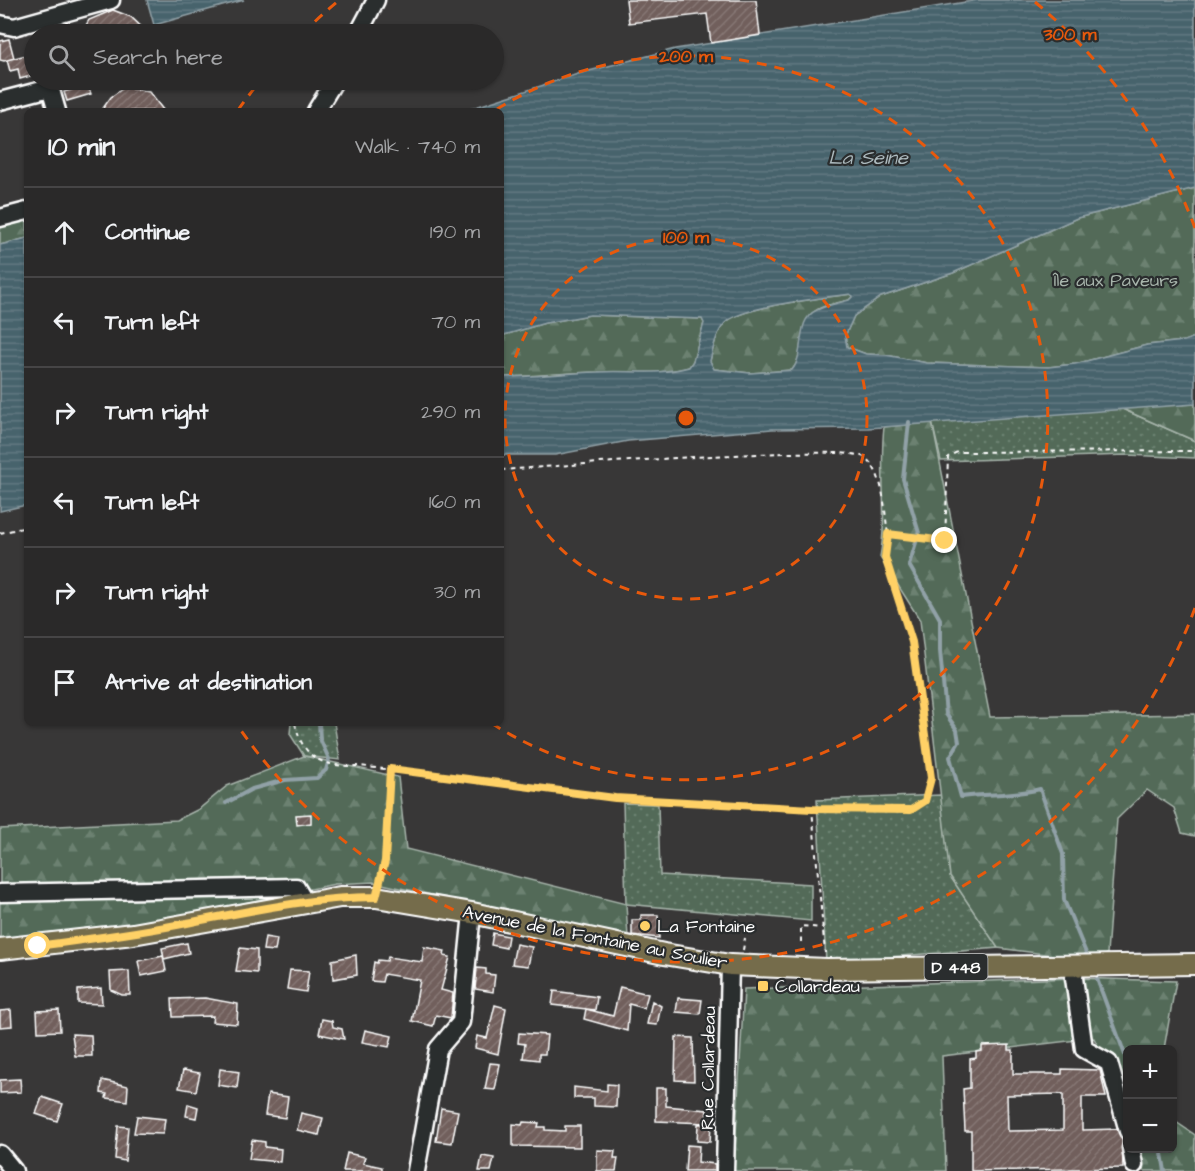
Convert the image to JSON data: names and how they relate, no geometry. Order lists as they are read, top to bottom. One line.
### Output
{"streets":{"main road":["Avenue de la Fontaine au Soulier","D 448"],"street":["Rue Collardeau"]},"crossings":[["Avenue de la Fontaine au Soulier","Rue Collardeau"]],"water":["La Seine"],"parks":["Île aux Paveurs"],"places":{"other":["La Fontaine"],"transit":["Collardeau"]},"page":{"search":"Search here","heading":["10 min","Walk · 740 m"],"list":[["Continue","190 m"],["Turn left","70 m"],["Turn right","290 m"],["Turn left","160 m"],["Turn right","30 m"],"Arrive at destination"],"map_buttons":["+","−"]},"rings":["300 m","200 m","100 m"]}
